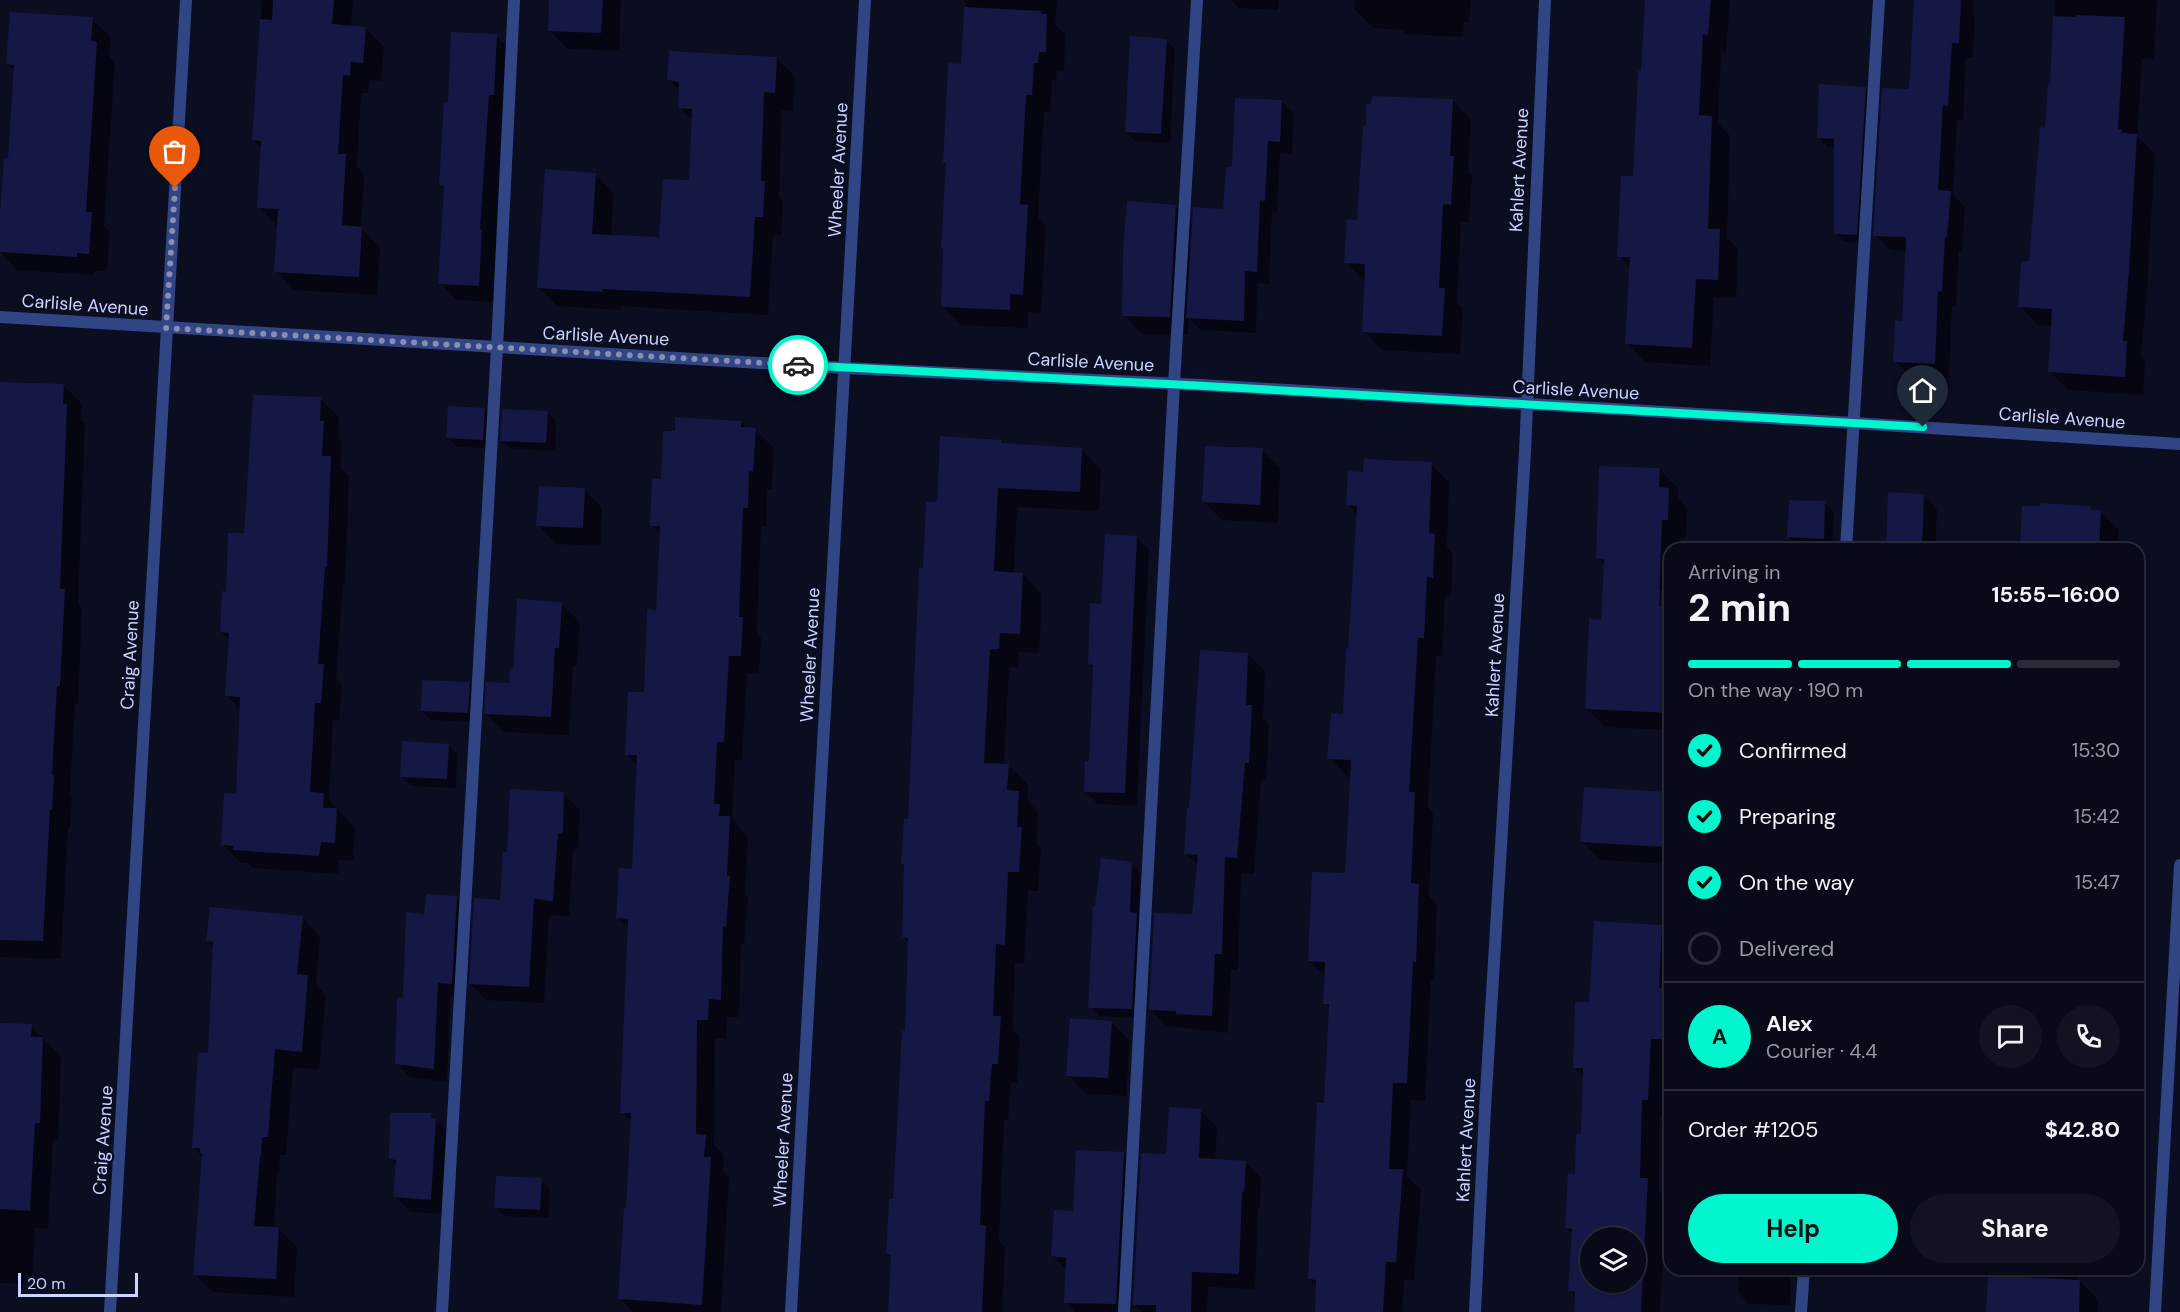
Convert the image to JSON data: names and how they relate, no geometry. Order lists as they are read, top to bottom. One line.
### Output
{"streets":{"street":["Wheeler Avenue","Kahlert Avenue","Carlisle Avenue","Craig Avenue"]},"crossings":[["Wheeler Avenue","Carlisle Avenue"],["Kahlert Avenue","Carlisle Avenue"],["Carlisle Avenue","Craig Avenue"]],"scale_bar":"20 m","page":{"heading":["2 min","Arriving in","15:55–16:00"],"panel":["Alex","Courier · 4.4","Order #1205","$42.80"],"bar":"On the way · 190 m","list":[["Confirmed","15:30"],["Preparing","15:42"],["On the way","15:47"],"Delivered"],"round":"A","buttons":["Help","Share"],"scale":"20 m"}}
